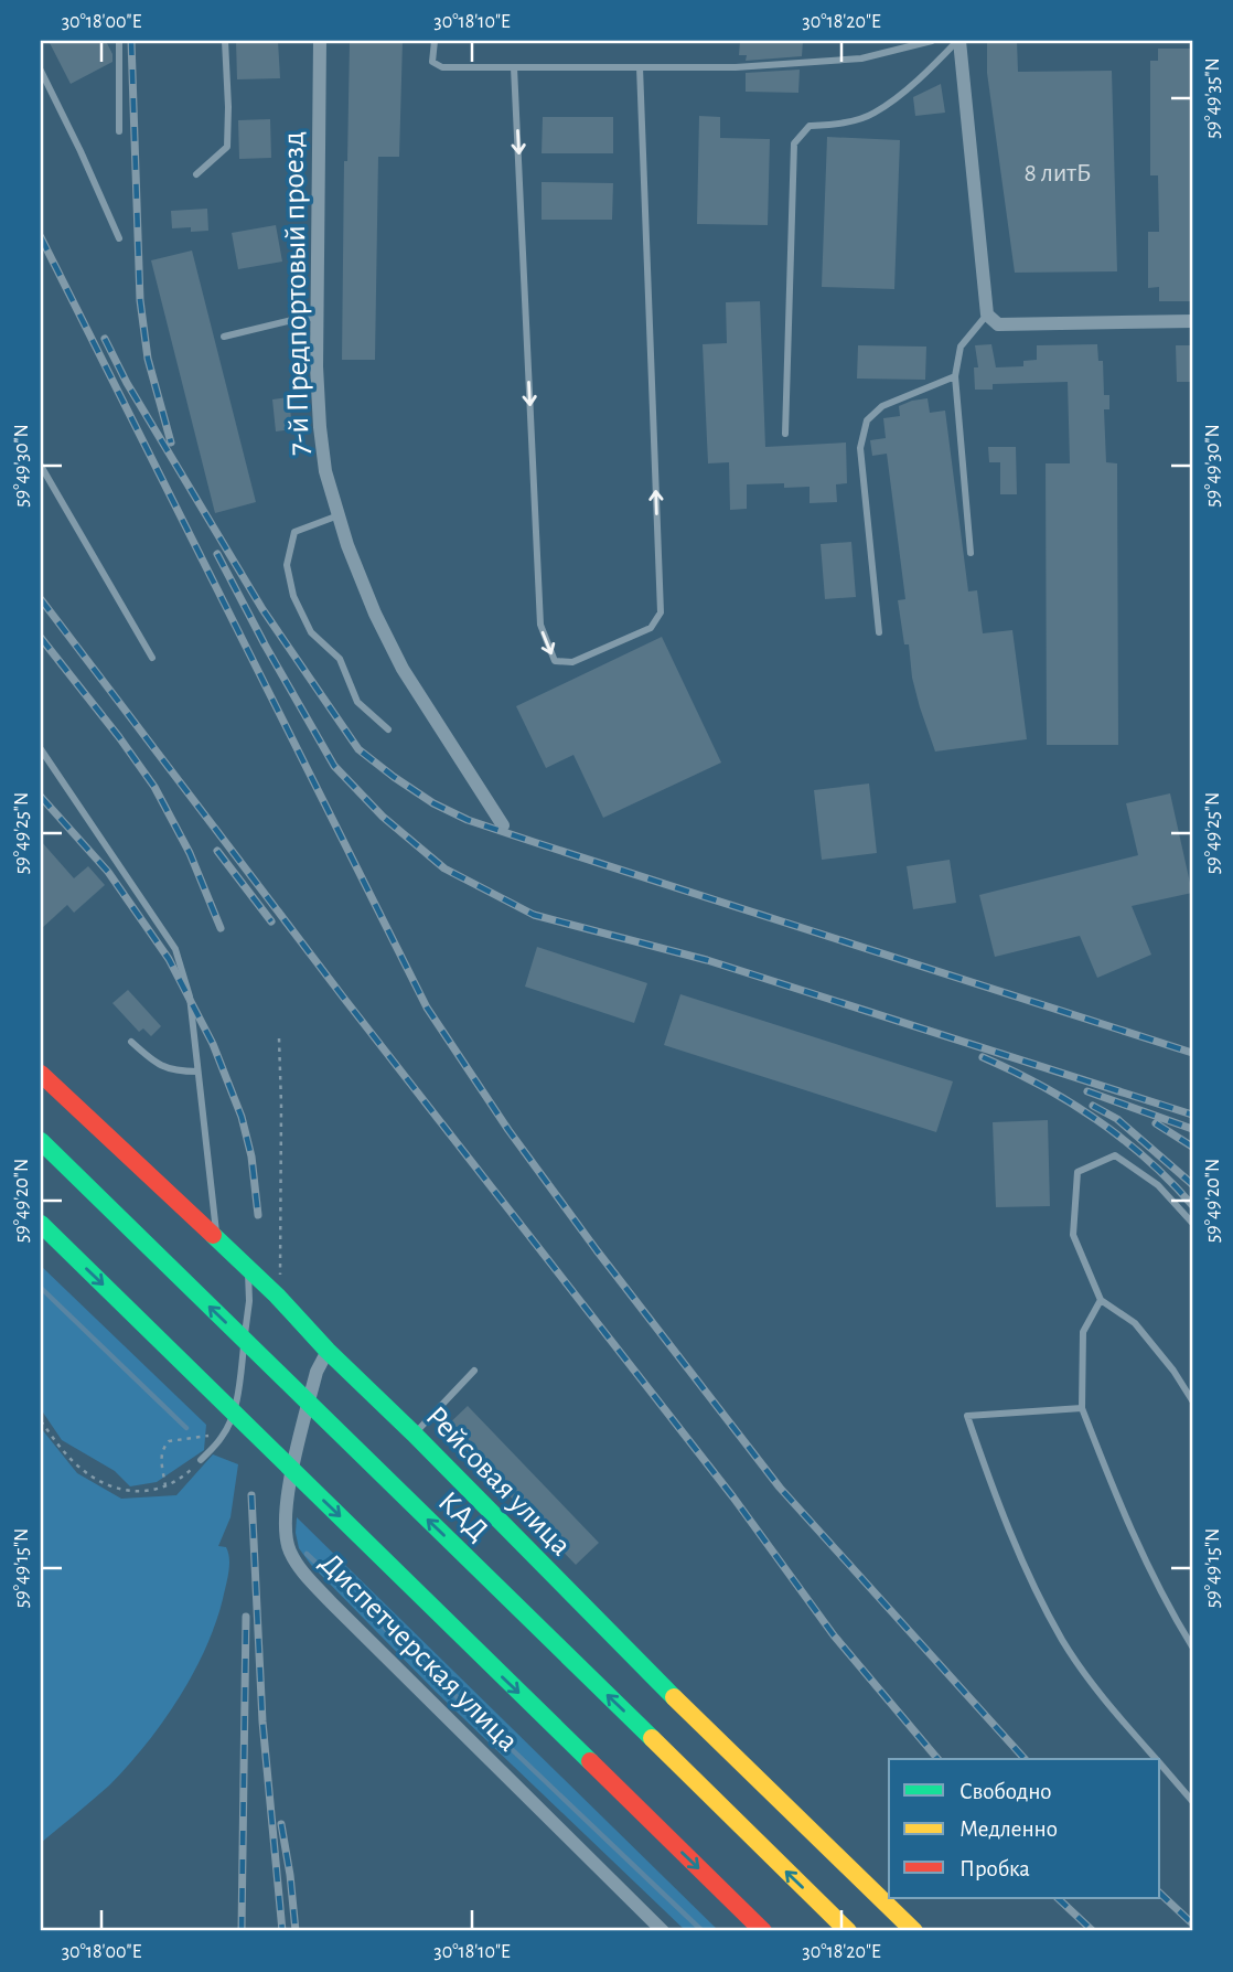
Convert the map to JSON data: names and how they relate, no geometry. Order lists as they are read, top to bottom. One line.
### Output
{"streets":{"main road":["Рейсовая улица","КАД"],"street":["7-й Предпортовый проезд","Диспетчерская улица"]},"crossings":[["Рейсовая улица","Диспетчерская улица"]],"house_numbers":["8 литБ"],"legend":["Свободно","Медленно","Пробка"],"coordinates":["30°18'00\"E","30°18'10\"E","30°18'20\"E","59°49'35\"N","59°49'30\"N","59°49'25\"N","59°49'20\"N","59°49'15\"N"]}
